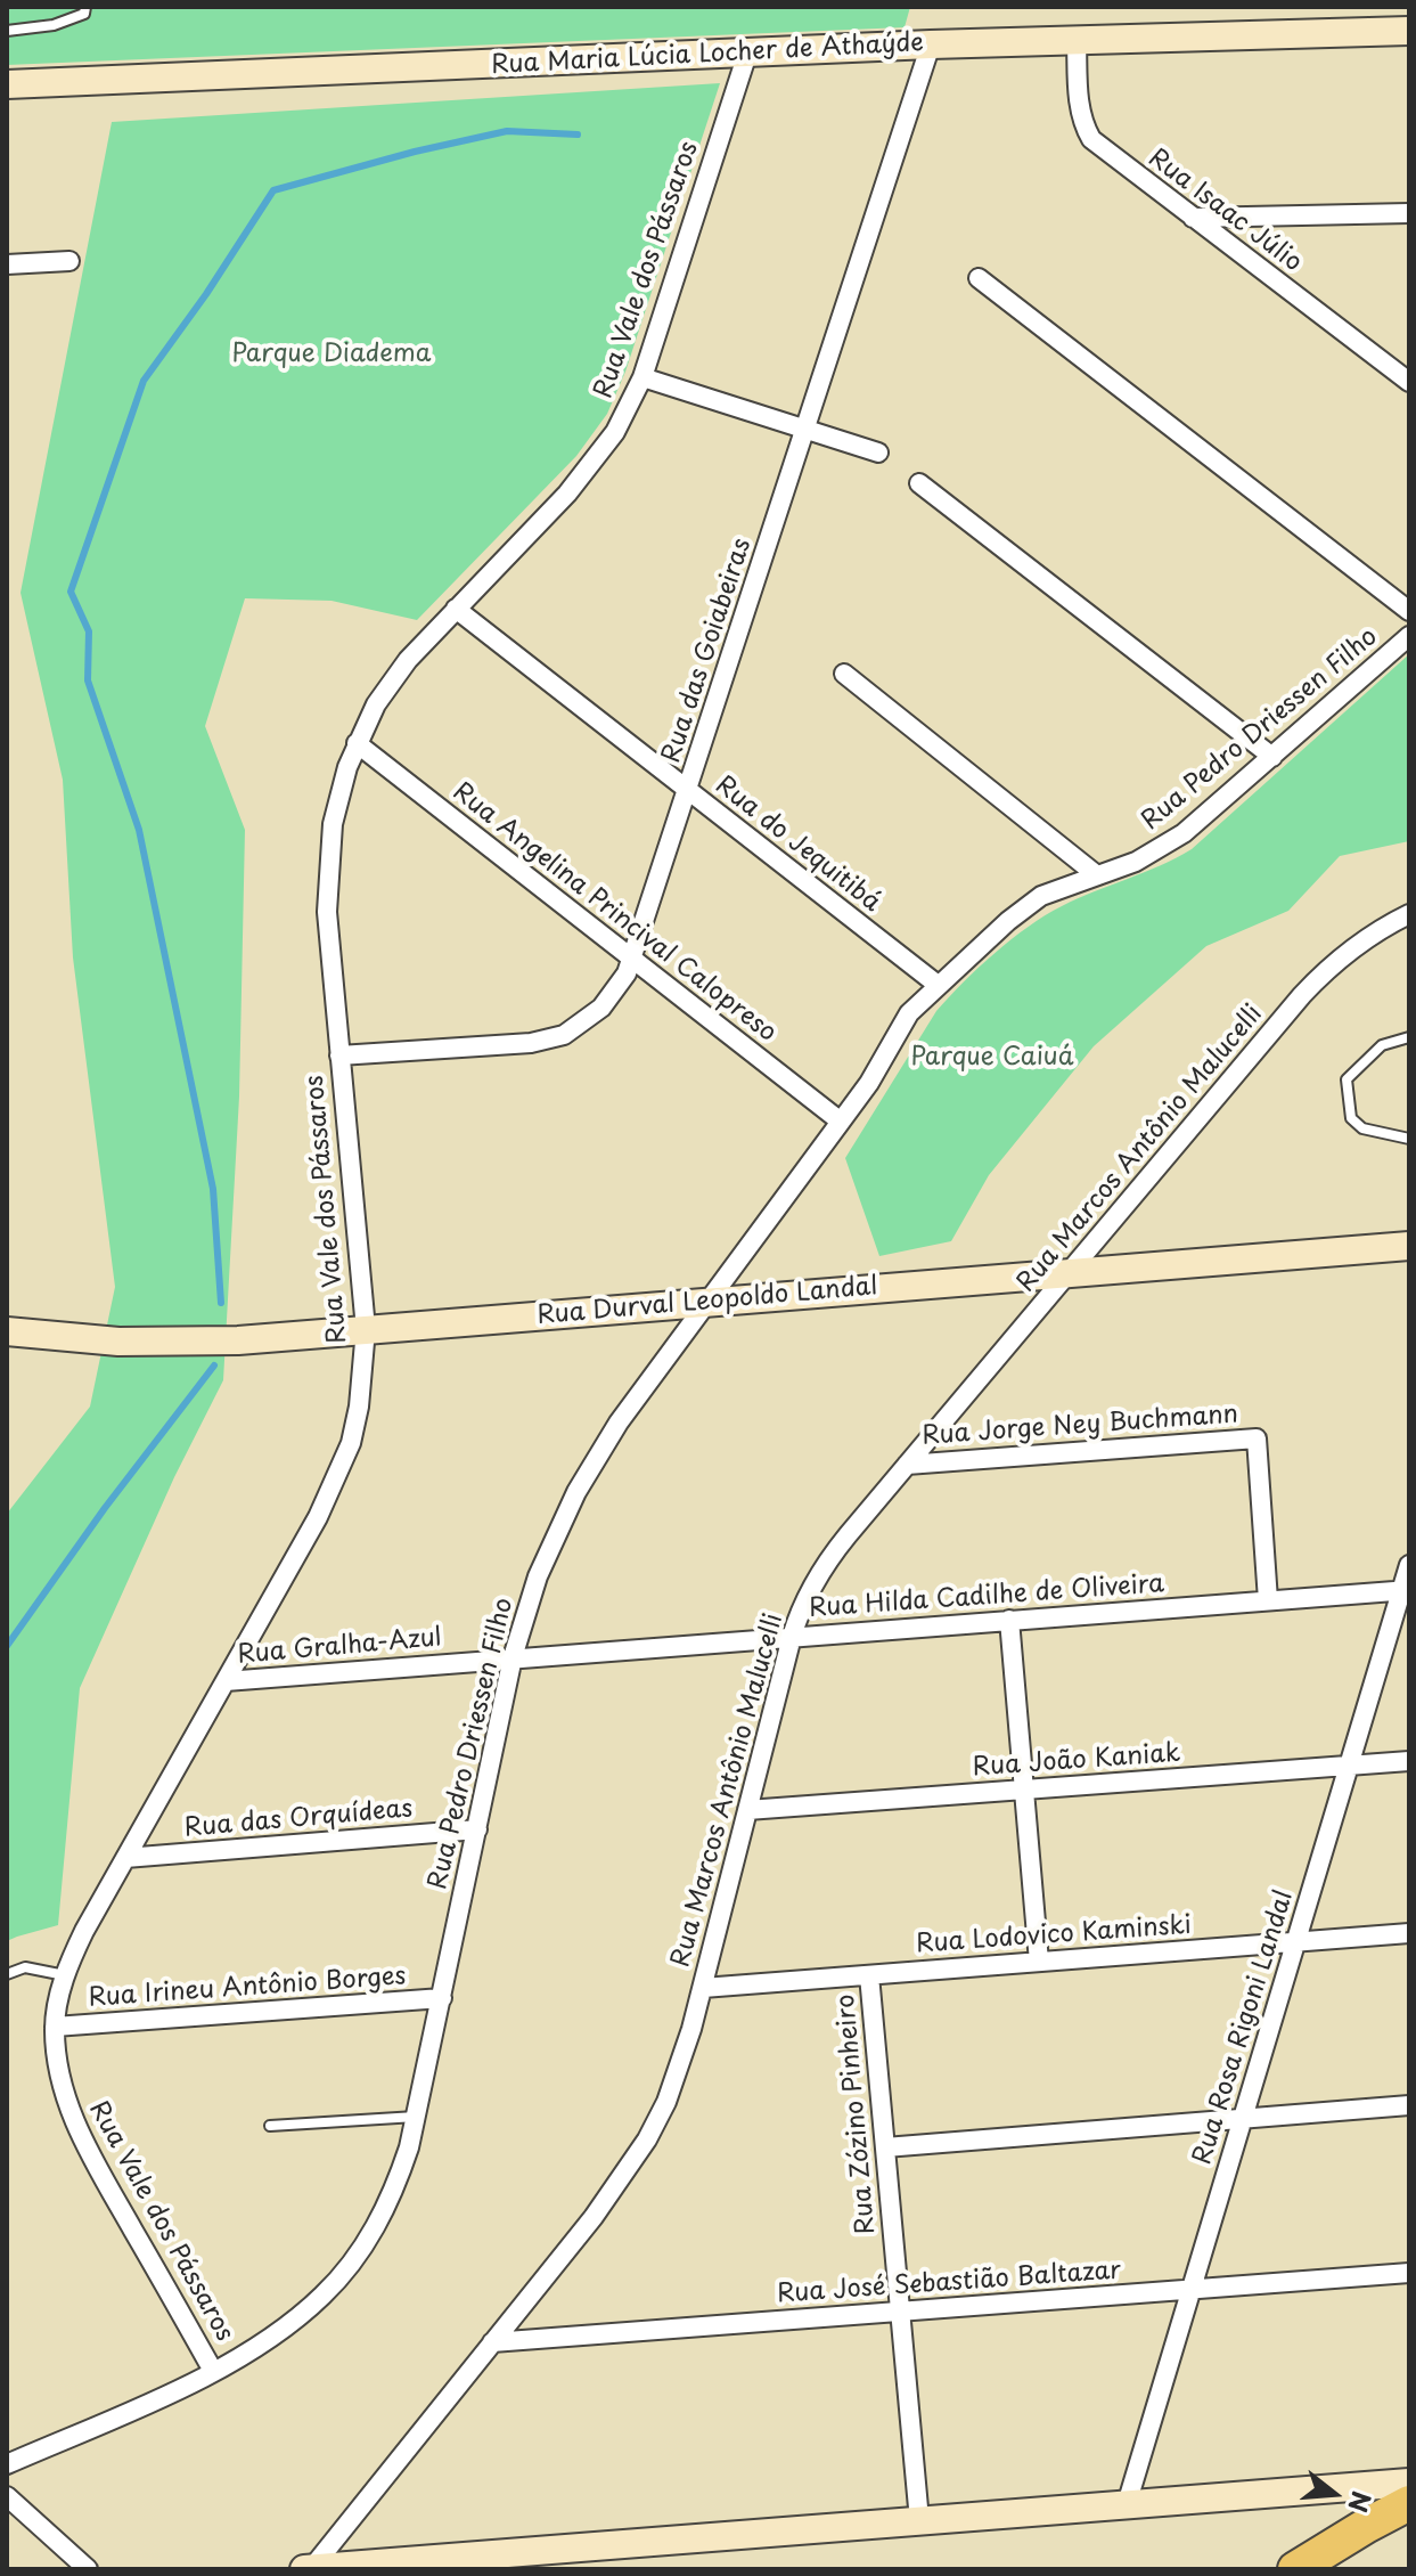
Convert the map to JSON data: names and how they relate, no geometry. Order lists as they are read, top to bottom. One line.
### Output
{"streets":{"street":["Rua Maria Lúcia Locher de Athaýde","Rua Isaac Júlio","Rua Vale dos Pássaros","Rua das Goiabeiras","Rua Pedro Driessen Filho","Rua do Jequitibá","Rua Angelina Princival Calopreso","Rua Marcos Antônio Malucelli","Rua Durval Leopoldo Landal","Rua Jorge Ney Buchmann","Rua Hilda Cadilhe de Oliveira","Rua Gralha-Azul","Rua João Kaniak","Rua das Orquídeas","Rua Lodovico Kaminski","Rua Irineu Antônio Borges","Rua Rosa Rigoni Landal","Rua Zózino Pinheiro","Rua José Sebastião Baltazar"]},"crossings":[["Rua Maria Lúcia Locher de Athaýde","Rua Isaac Júlio"],["Rua Maria Lúcia Locher de Athaýde","Rua Vale dos Pássaros"],["Rua Maria Lúcia Locher de Athaýde","Rua das Goiabeiras"],["Rua Vale dos Pássaros","Rua das Goiabeiras"],["Rua Vale dos Pássaros","Rua Pedro Driessen Filho"],["Rua Vale dos Pássaros","Rua do Jequitibá"],["Rua Vale dos Pássaros","Rua Angelina Princival Calopreso"],["Rua Vale dos Pássaros","Rua Durval Leopoldo Landal"],["Rua Vale dos Pássaros","Rua Gralha-Azul"],["Rua Vale dos Pássaros","Rua das Orquídeas"],["Rua Vale dos Pássaros","Rua Irineu Antônio Borges"],["Rua das Goiabeiras","Rua do Jequitibá"],["Rua das Goiabeiras","Rua Angelina Princival Calopreso"],["Rua Pedro Driessen Filho","Rua do Jequitibá"],["Rua Pedro Driessen Filho","Rua Angelina Princival Calopreso"],["Rua Pedro Driessen Filho","Rua Durval Leopoldo Landal"],["Rua Pedro Driessen Filho","Rua Hilda Cadilhe de Oliveira"],["Rua Pedro Driessen Filho","Rua Gralha-Azul"],["Rua Pedro Driessen Filho","Rua das Orquídeas"],["Rua Pedro Driessen Filho","Rua Irineu Antônio Borges"],["Rua Marcos Antônio Malucelli","Rua Durval Leopoldo Landal"],["Rua Marcos Antônio Malucelli","Rua Jorge Ney Buchmann"],["Rua Marcos Antônio Malucelli","Rua Hilda Cadilhe de Oliveira"],["Rua Marcos Antônio Malucelli","Rua João Kaniak"],["Rua Marcos Antônio Malucelli","Rua Lodovico Kaminski"],["Rua Marcos Antônio Malucelli","Rua José Sebastião Baltazar"],["Rua Jorge Ney Buchmann","Rua Hilda Cadilhe de Oliveira"],["Rua Hilda Cadilhe de Oliveira","Rua Gralha-Azul"],["Rua Hilda Cadilhe de Oliveira","Rua Rosa Rigoni Landal"],["Rua João Kaniak","Rua Rosa Rigoni Landal"],["Rua Lodovico Kaminski","Rua Rosa Rigoni Landal"],["Rua Lodovico Kaminski","Rua Zózino Pinheiro"],["Rua Rosa Rigoni Landal","Rua José Sebastião Baltazar"],["Rua Zózino Pinheiro","Rua José Sebastião Baltazar"]],"parks":["Parque Diadema","Parque Caiuá"],"north":"right"}
